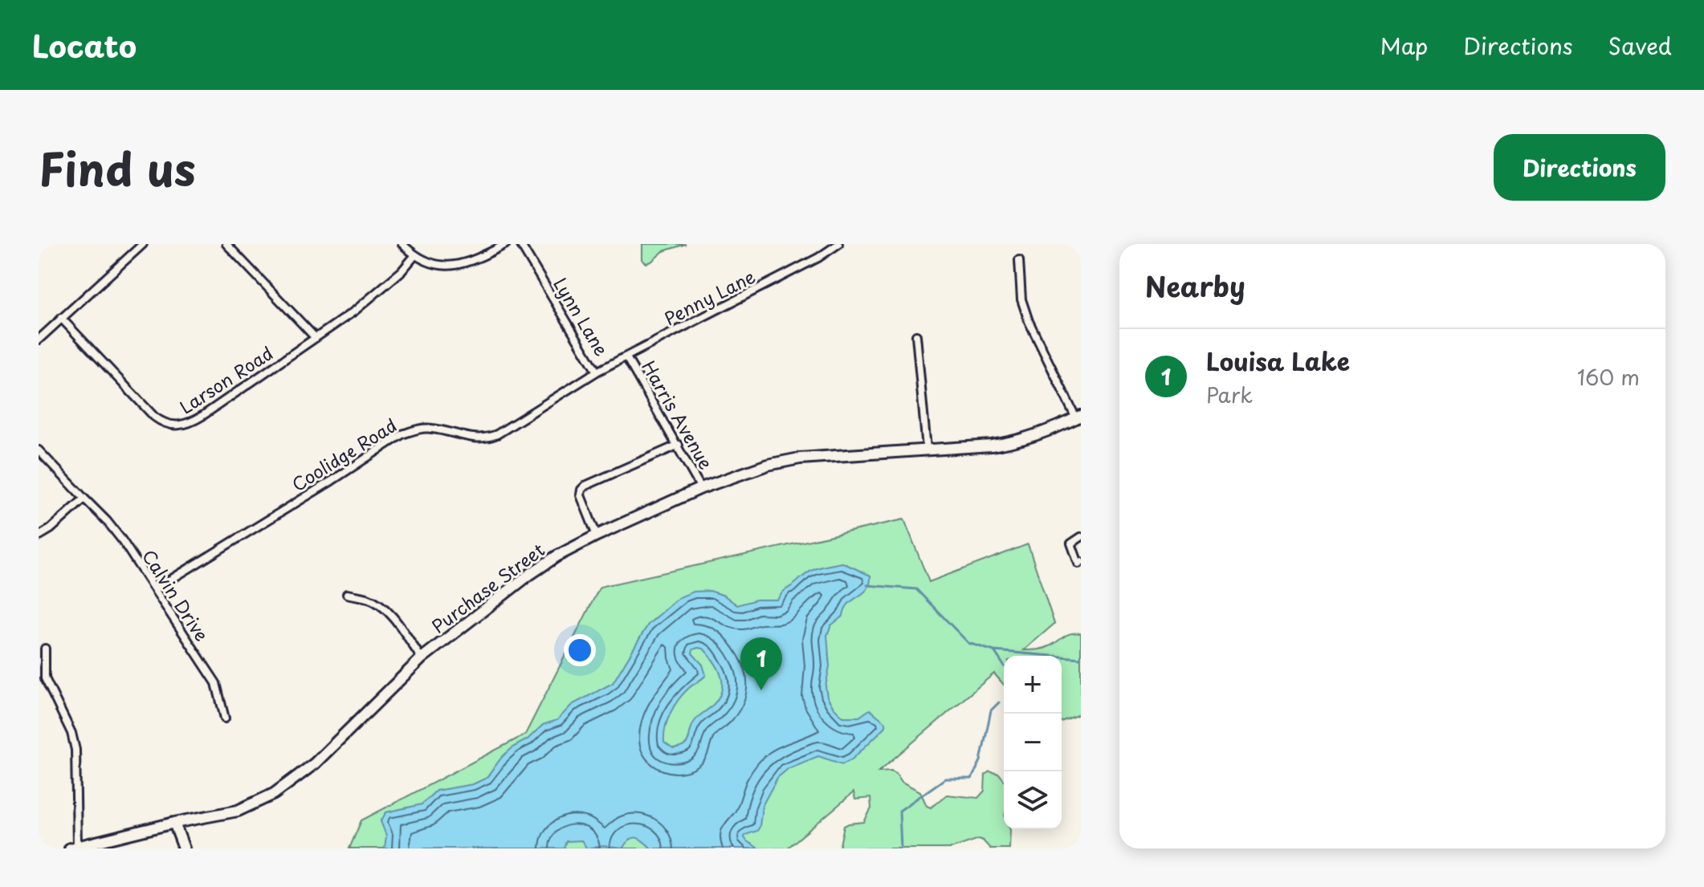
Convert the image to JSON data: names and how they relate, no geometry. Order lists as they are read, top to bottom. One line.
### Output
{"streets":{"main road":["Purchase Street"],"street":["Penny Lane","Lynn Lane","Larson Road","Harris Avenue","Coolidge Road","Calvin Drive"]},"crossings":[["Penny Lane","Harris Avenue"],["Penny Lane","Coolidge Road"],["Lynn Lane","Coolidge Road"],["Harris Avenue","Coolidge Road"],["Harris Avenue","Purchase Street"],["Coolidge Road","Calvin Drive"]],"page":{"header":"Locato","nav":["Map","Directions","Saved"],"title":"Find us","buttons":"Directions","heading":"Nearby","list":[{"mark":"1","name":"Louisa Lake","note":"Park","value":"160 m"}],"pins":"1","map_buttons":["+","−"]}}
